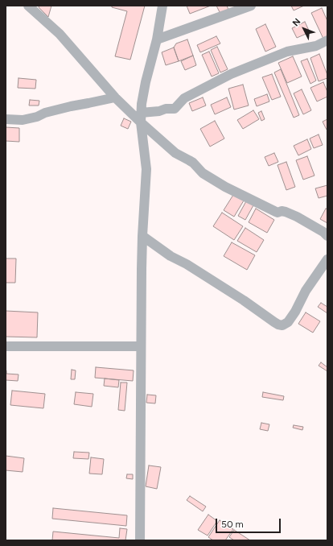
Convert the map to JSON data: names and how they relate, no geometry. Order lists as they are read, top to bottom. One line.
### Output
{"scale_bar":"50 m","north":"top left"}
